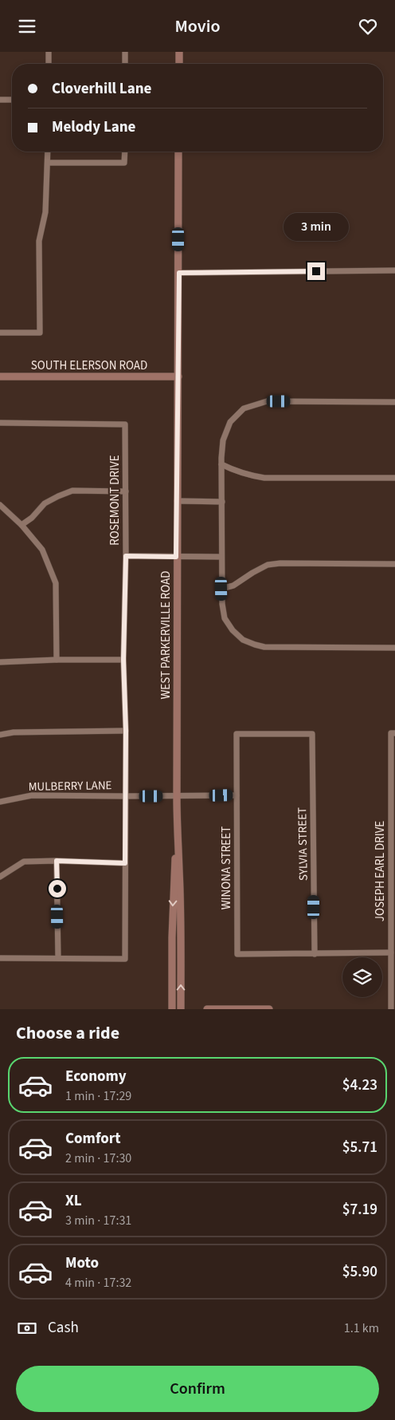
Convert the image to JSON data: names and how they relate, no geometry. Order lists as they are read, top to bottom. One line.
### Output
{"streets":{"main road":["SOUTH ELERSON ROAD","WEST PARKERVILLE ROAD"],"street":["ROSEMONT DRIVE","MULBERRY LANE","SYLVIA STREET","WINONA STREET","JOSEPH EARL DRIVE"]},"crossings":[["SOUTH ELERSON ROAD","WEST PARKERVILLE ROAD"],["ROSEMONT DRIVE","MULBERRY LANE"],["WEST PARKERVILLE ROAD","MULBERRY LANE"],["MULBERRY LANE","WINONA STREET"],["SYLVIA STREET","WINONA STREET"]],"page":{"header":"Movio","banner":["Cloverhill Lane","Melody Lane"],"bubble":"3 min","heading":"Choose a ride","list":[{"name":"Economy","note":"1 min · 17:29","value":"$4.23"},{"name":"Comfort","note":"2 min · 17:30","value":"$5.71"},{"name":"XL","note":"3 min · 17:31","value":"$7.19"},{"name":"Moto","note":"4 min · 17:32","value":"$5.90"}],"pay":["Cash","1.1 km"],"buttons":"Confirm"}}
